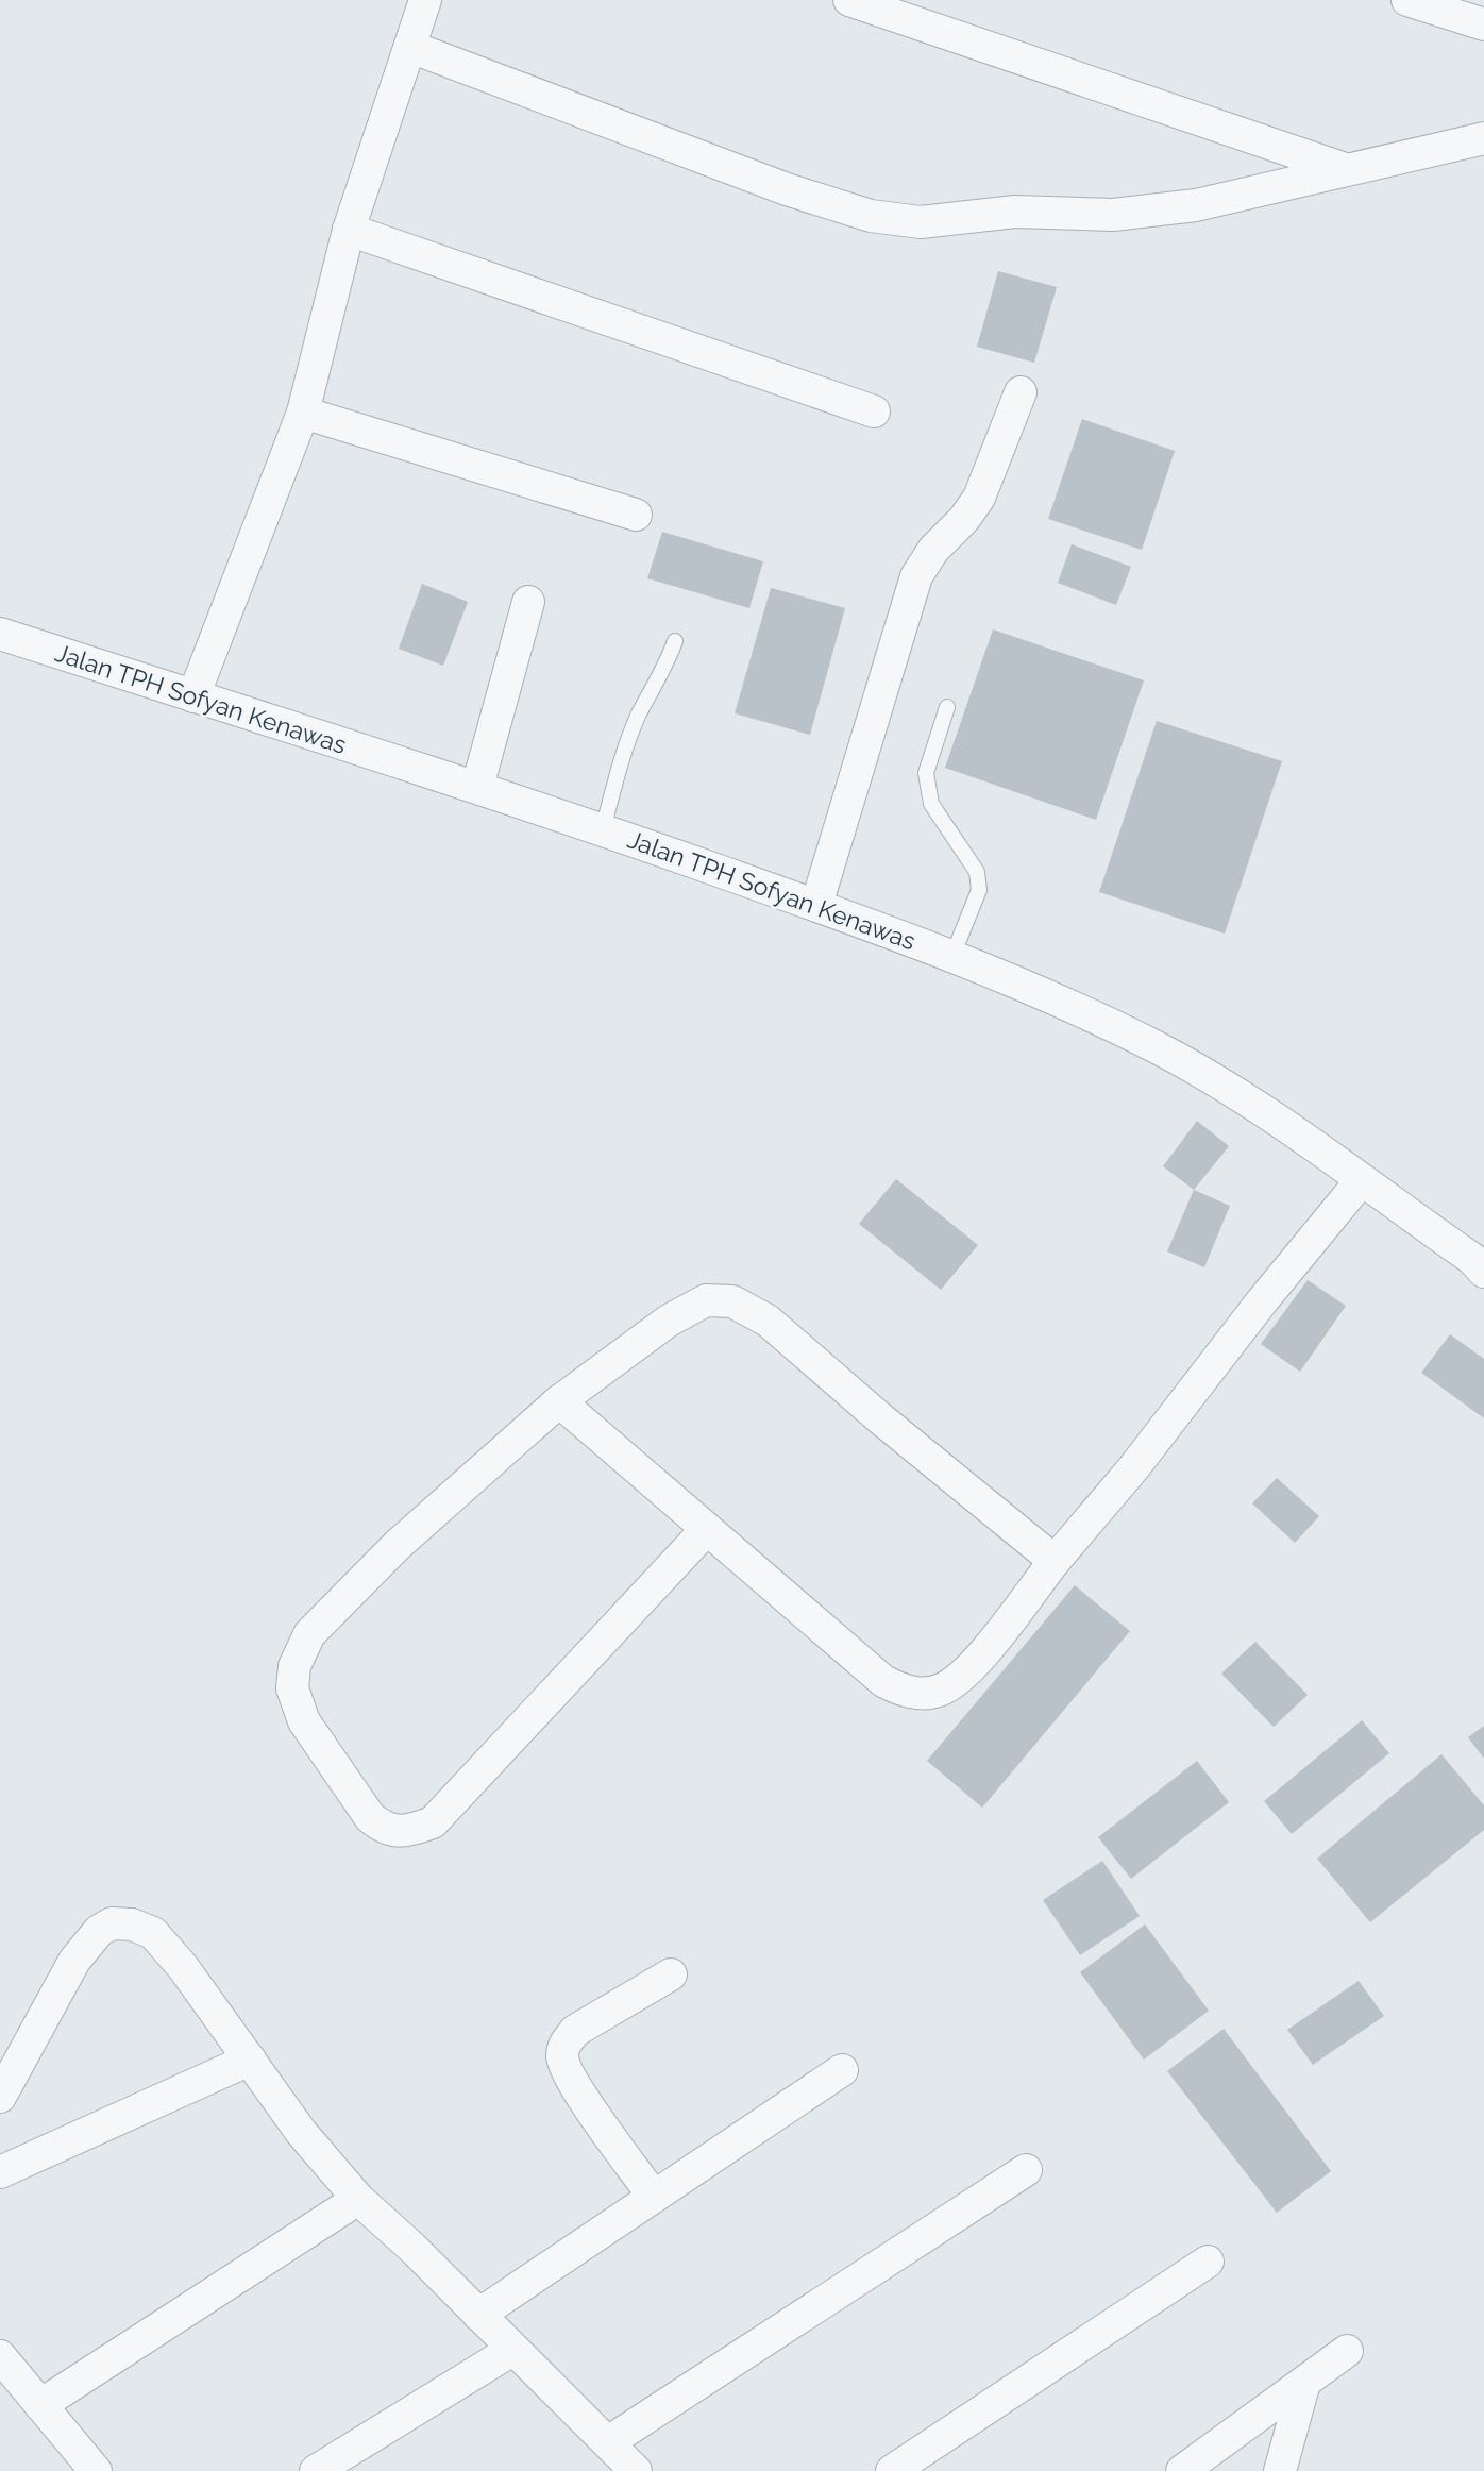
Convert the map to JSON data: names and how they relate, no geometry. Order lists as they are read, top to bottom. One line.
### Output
{"streets":{"street":["Jalan TPH Sofyan Kenawas"]}}
